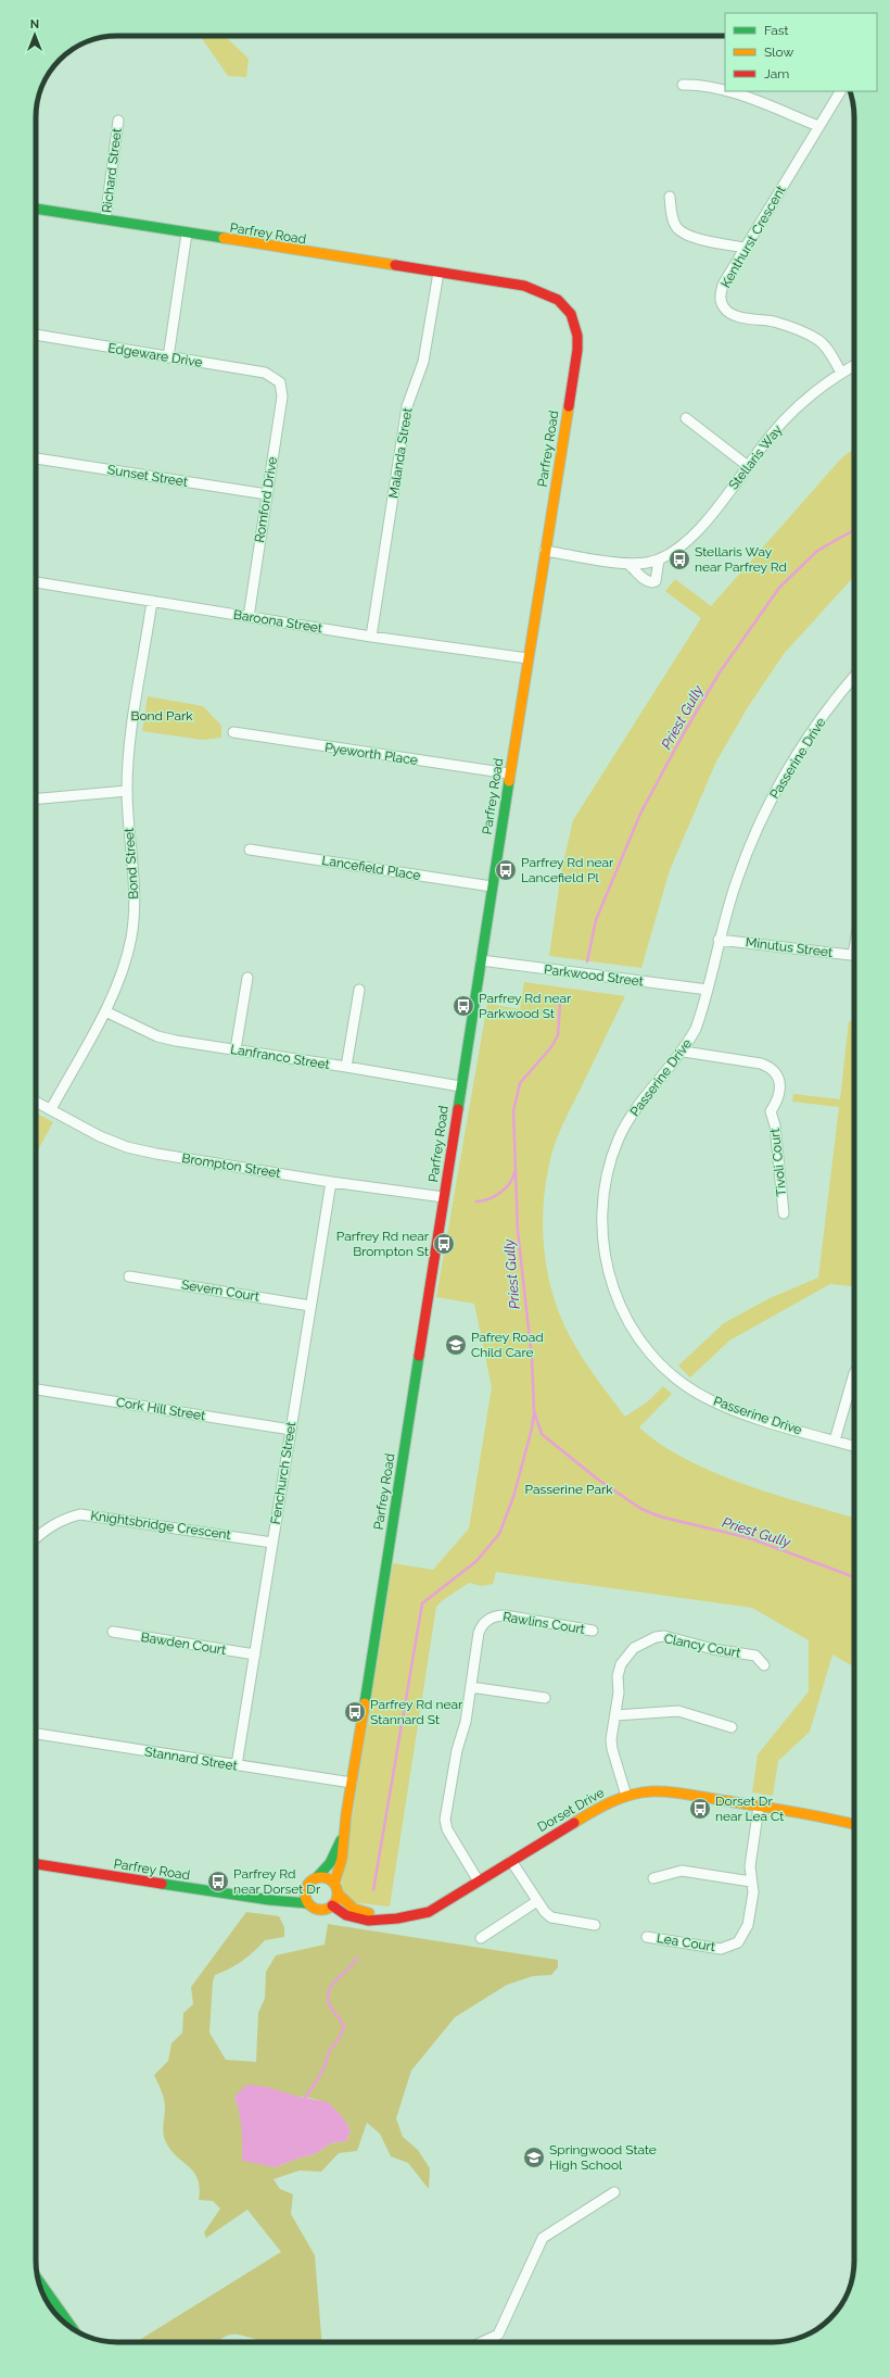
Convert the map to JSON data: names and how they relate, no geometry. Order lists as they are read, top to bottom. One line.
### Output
{"streets":{"main road":["Parfrey Road","Dorset Drive"],"street":["Richard Street","Kenthurst Crescent","Edgeware Drive","Malanda Street","Stellaris Way","Sunset Street","Romford Drive","Baroona Street","Pyeworth Place","Passerine Drive","Bond Street","Lancefield Place","Minutus Street","Parkwood Street","Lanfranco Street","Tivoli Court","Brompton Street","Severn Court","Cork Hill Street","Fenchurch Street","Knightsbridge Crescent","Rawlins Court","Bawden Court","Clancy Court","Stannard Street","Lea Court"]},"crossings":[["Richard Street","Parfrey Road"],["Parfrey Road","Malanda Street"],["Parfrey Road","Stellaris Way"],["Parfrey Road","Baroona Street"],["Parfrey Road","Pyeworth Place"],["Parfrey Road","Lancefield Place"],["Parfrey Road","Parkwood Street"],["Parfrey Road","Lanfranco Street"],["Parfrey Road","Brompton Street"],["Parfrey Road","Stannard Street"],["Parfrey Road","Dorset Drive"],["Kenthurst Crescent","Stellaris Way"],["Edgeware Drive","Romford Drive"],["Malanda Street","Baroona Street"],["Sunset Street","Romford Drive"],["Romford Drive","Baroona Street"],["Baroona Street","Bond Street"],["Passerine Drive","Minutus Street"],["Passerine Drive","Parkwood Street"],["Passerine Drive","Tivoli Court"],["Bond Street","Lanfranco Street"],["Bond Street","Brompton Street"],["Brompton Street","Fenchurch Street"],["Severn Court","Fenchurch Street"],["Cork Hill Street","Fenchurch Street"],["Fenchurch Street","Knightsbridge Crescent"],["Fenchurch Street","Bawden Court"],["Fenchurch Street","Stannard Street"],["Rawlins Court","Dorset Drive"],["Clancy Court","Dorset Drive"],["Dorset Drive","Lea Court"]],"water":["Priest Gully"],"parks":["Bond Park","Passerine Park"],"places":{"bus stop":["Stellaris Way near Parfrey Rd","Parfrey Rd near Lancefield Pl","Parfrey Rd near Parkwood St","Parfrey Rd near Brompton St","Parfrey Rd near Stannard St","Dorset Dr near Lea Ct","Parfrey Rd near Dorset Dr"],"school or university":["Pafrey Road Child Care","Springwood State High School"]},"legend":["Fast","Slow","Jam"],"north":"top"}
